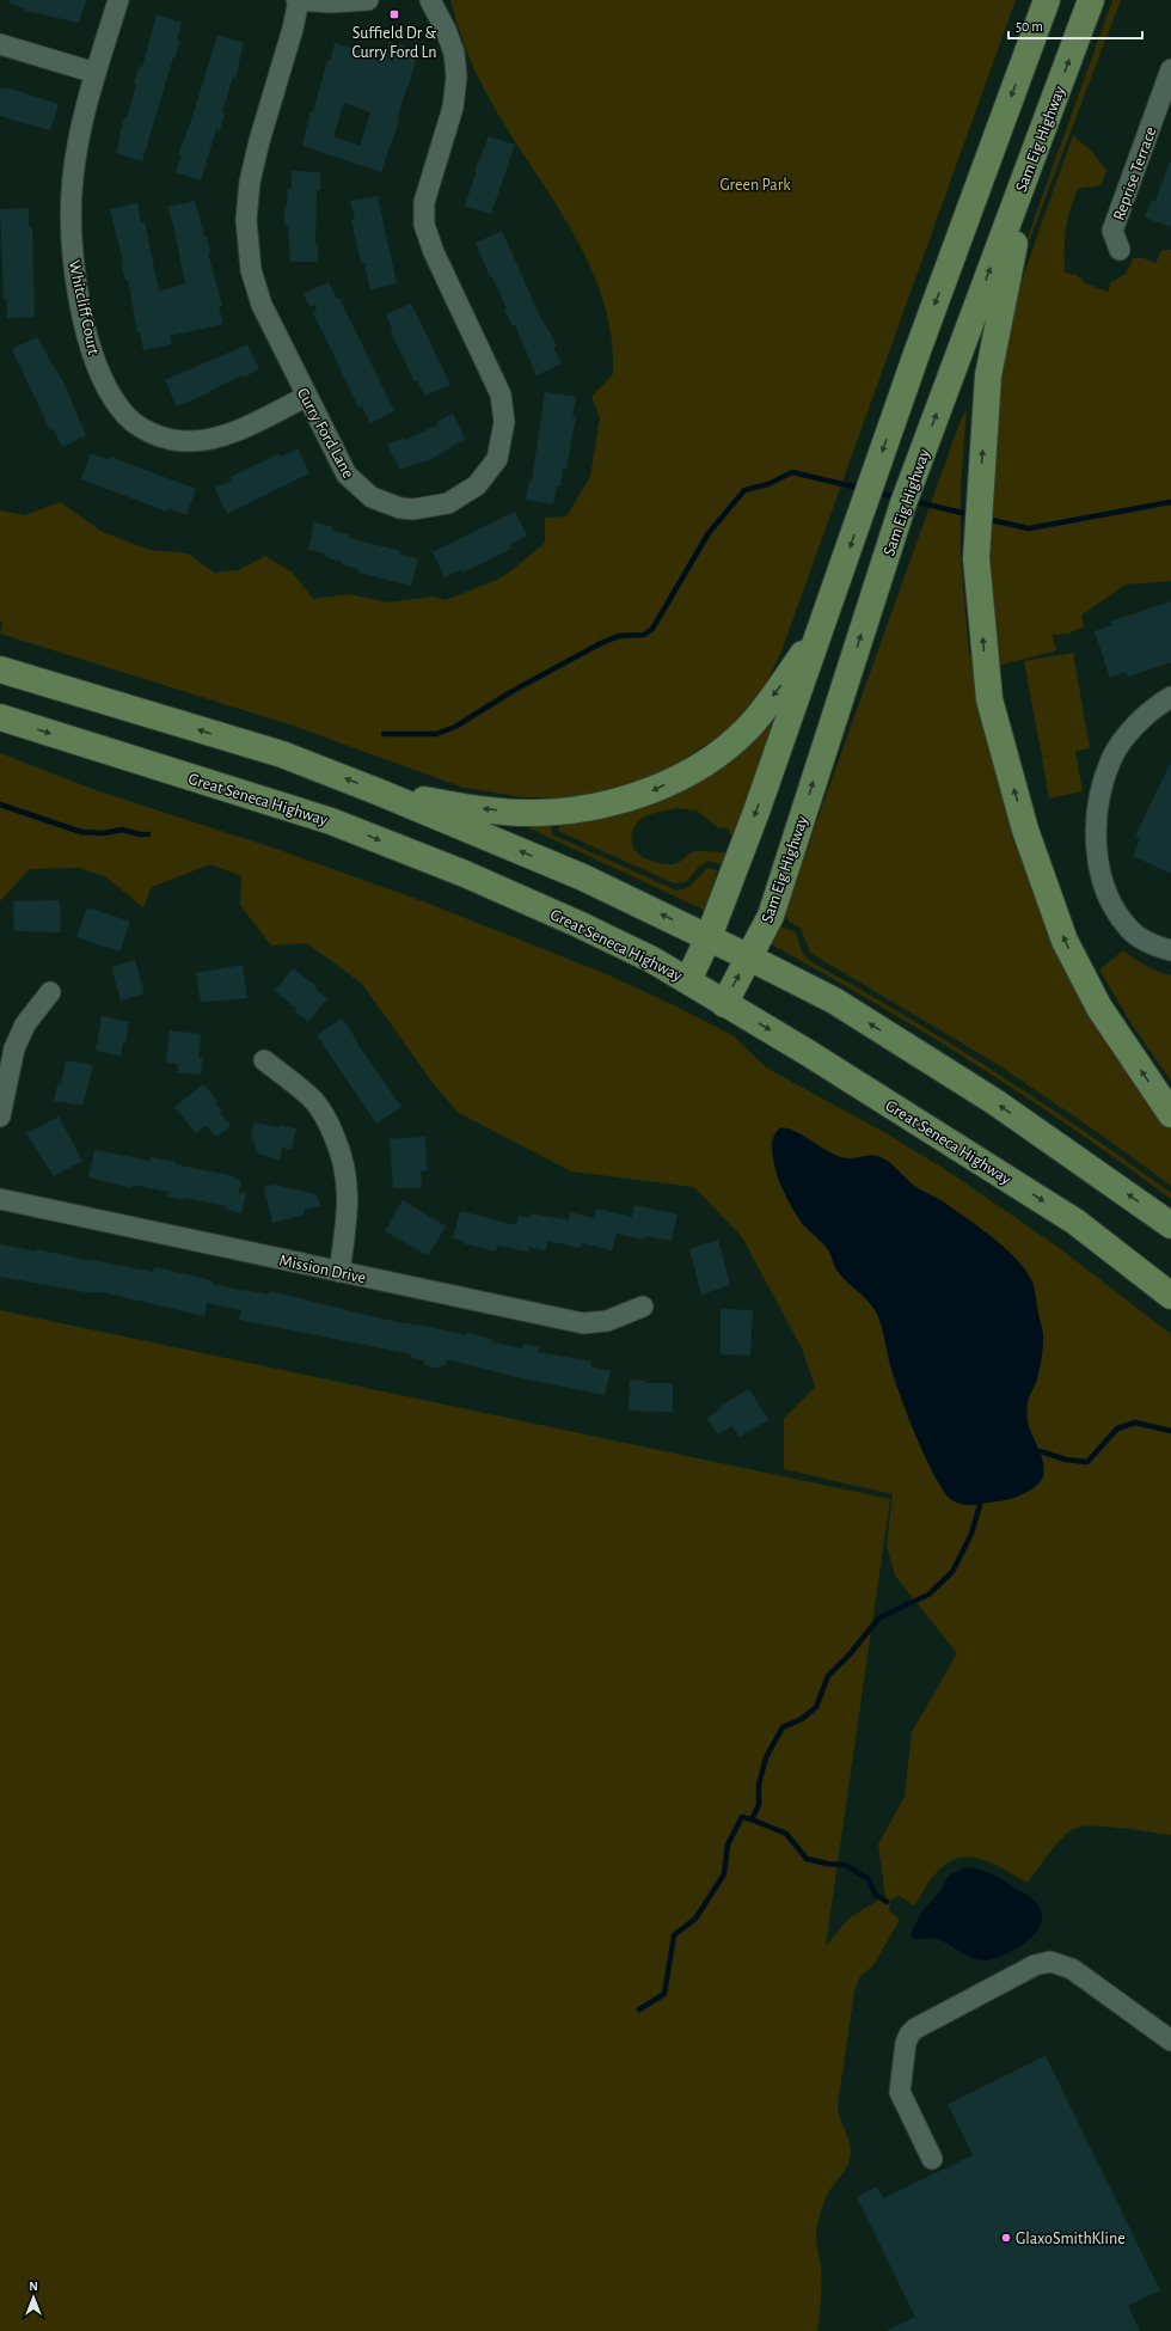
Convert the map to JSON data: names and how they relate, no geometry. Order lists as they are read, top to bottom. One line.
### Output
{"streets":{"main road":["Sam Eig Highway","Great Seneca Highway"],"street":["Reprise Terrace","Whitcliff Court","Curry Ford Lane","Mission Drive"]},"crossings":[["Sam Eig Highway","Great Seneca Highway"],["Whitcliff Court","Curry Ford Lane"]],"parks":["Green Park"],"places":{"transit":["Suffield Dr & Curry Ford Ln"],"other":["GlaxoSmithKline"]},"scale_bar":"50 m","north":"top"}
